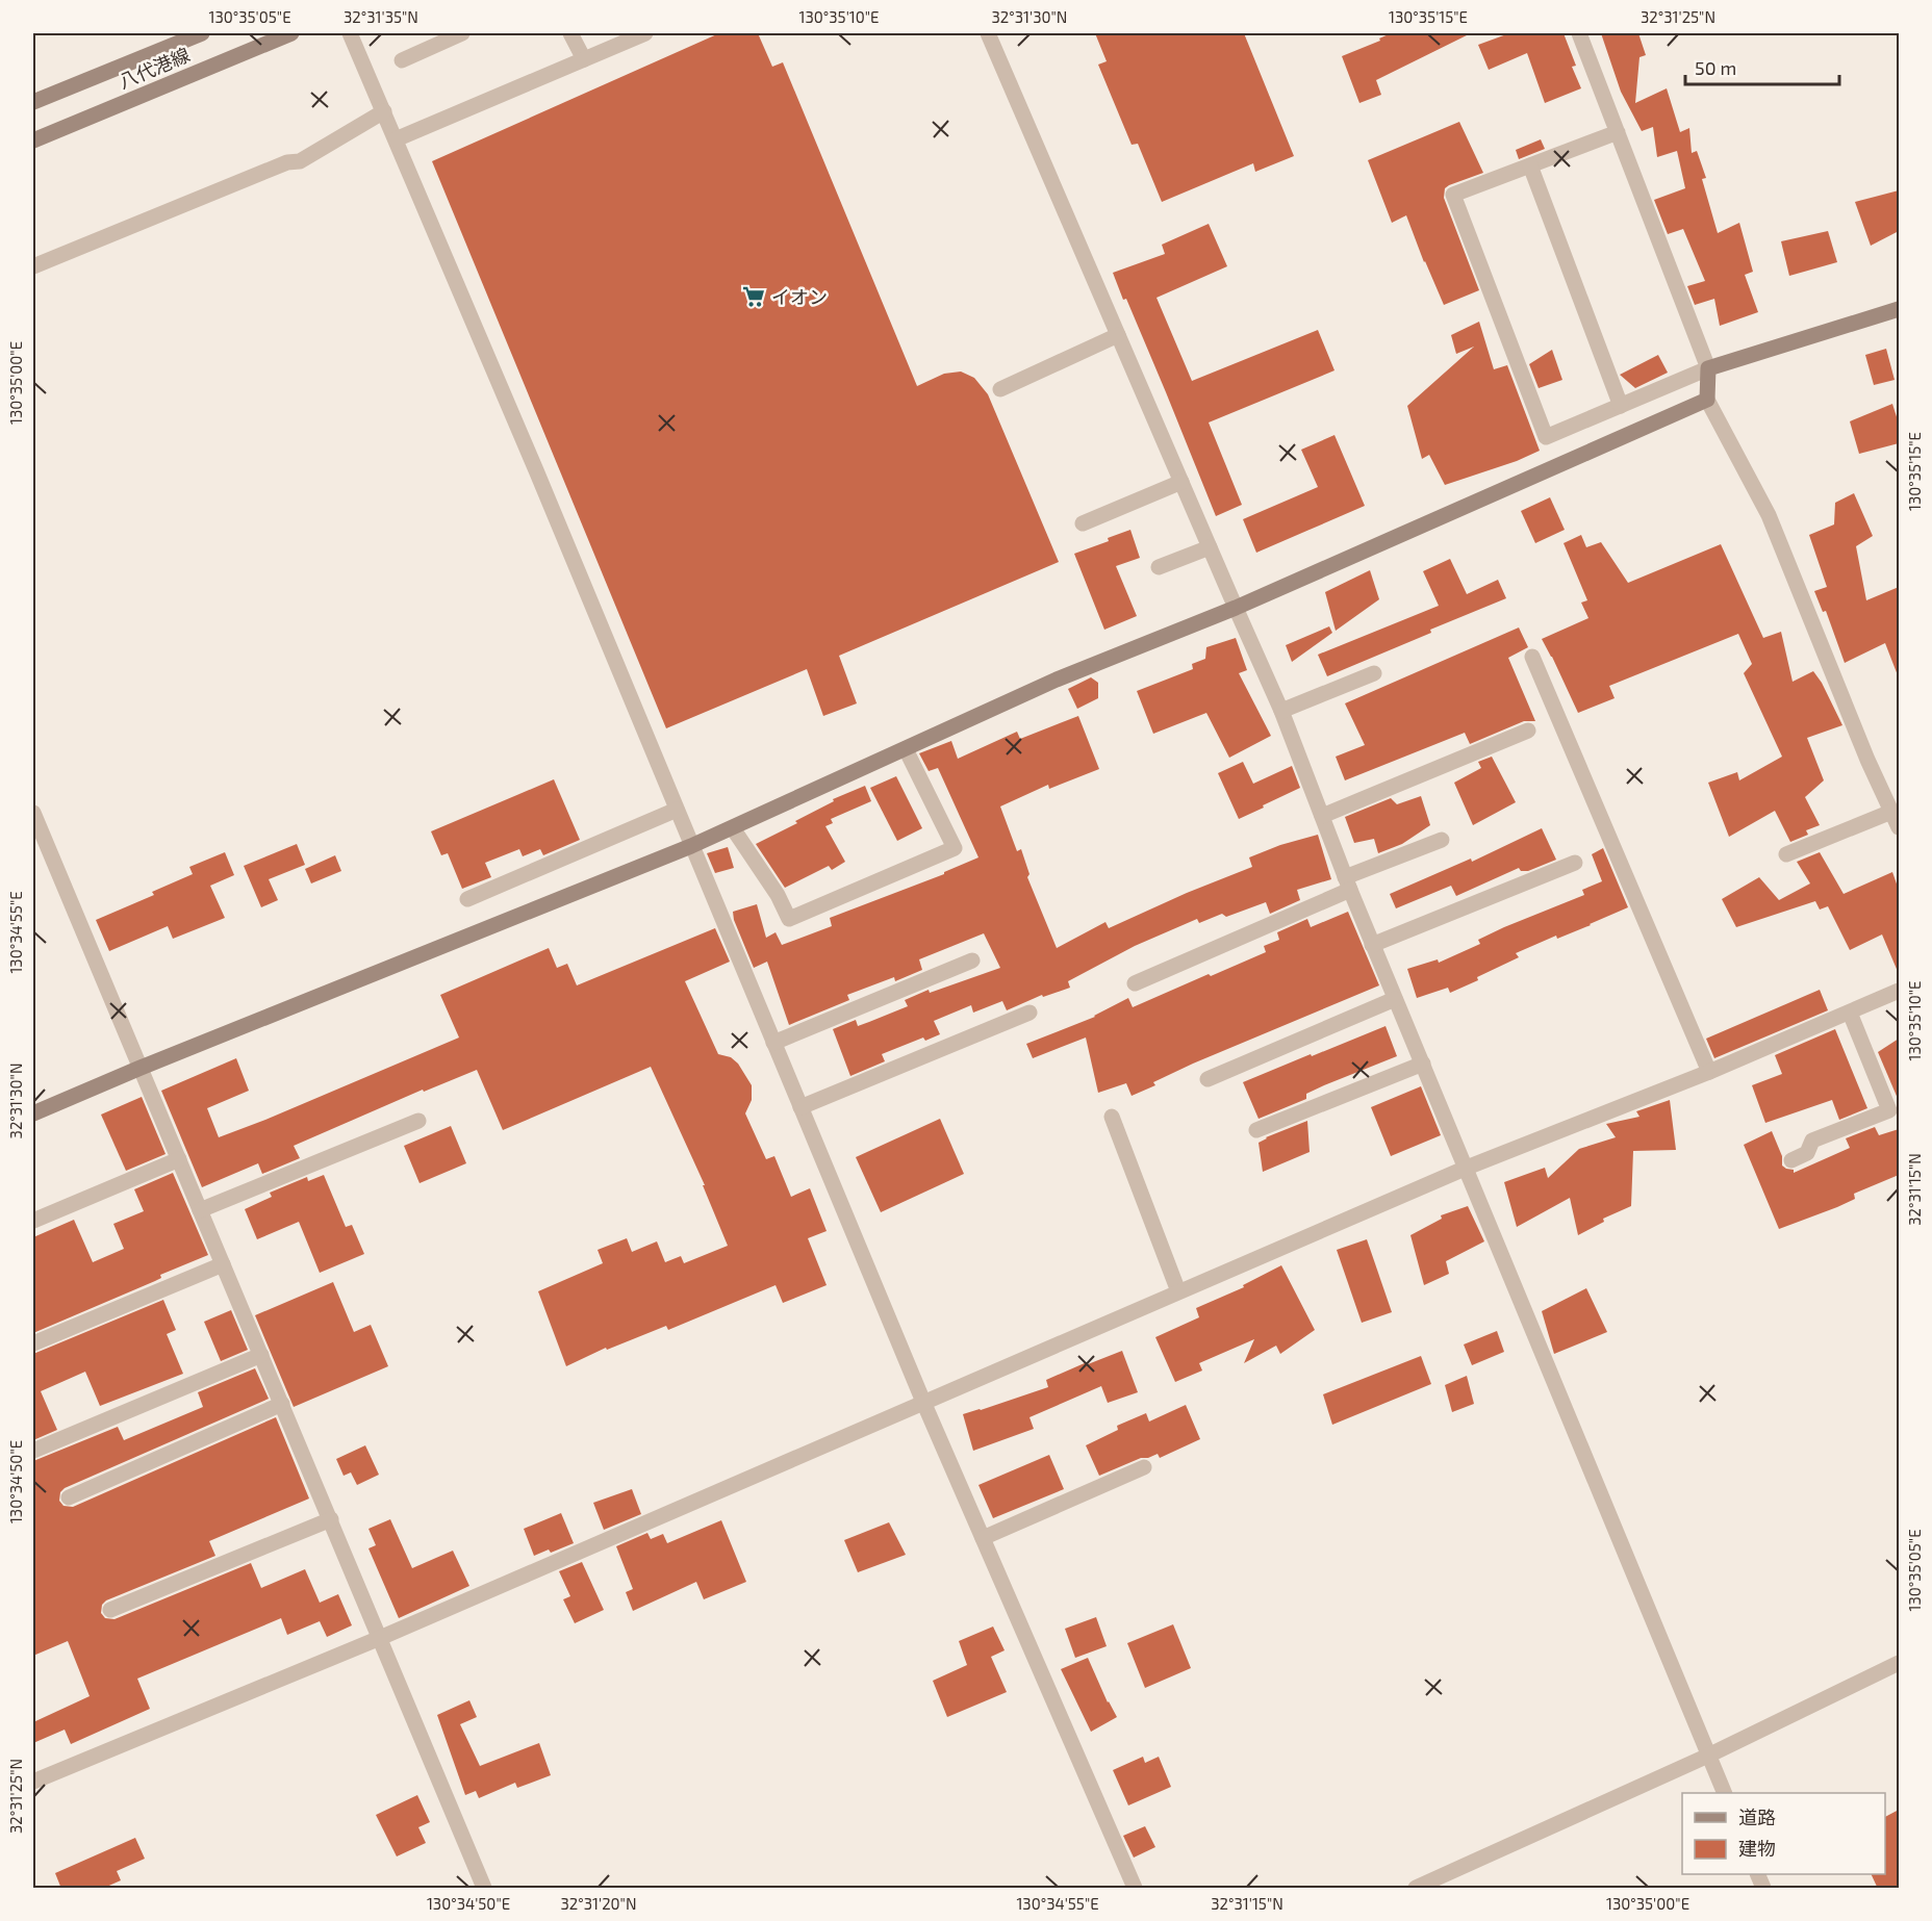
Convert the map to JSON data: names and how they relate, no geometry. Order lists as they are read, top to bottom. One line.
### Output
{"streets":{"street":["八代港線"]},"places":{"supermarket":["イオン"]},"legend":["道路","建物"],"scale_bar":"50 m","coordinates":["130°35'05\"E","32°31'35\"N","130°35'10\"E","32°31'30\"N","130°35'15\"E","32°31'25\"N","130°35'00\"E","130°34'55\"E","32°31'15\"N","130°34'50\"E","32°31'20\"N"]}
